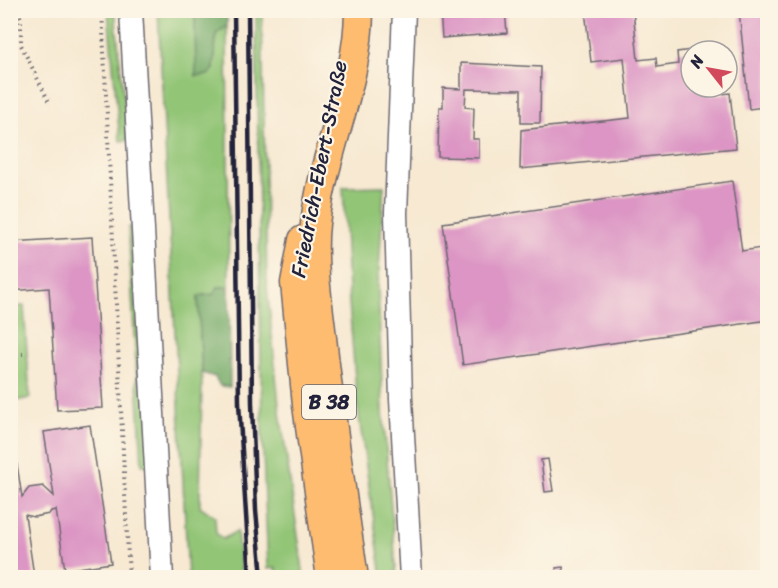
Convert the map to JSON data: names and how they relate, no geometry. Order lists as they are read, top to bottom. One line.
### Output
{"streets":{"main road":["Friedrich-Ebert-Straße","B 38"]},"north":"top left"}
